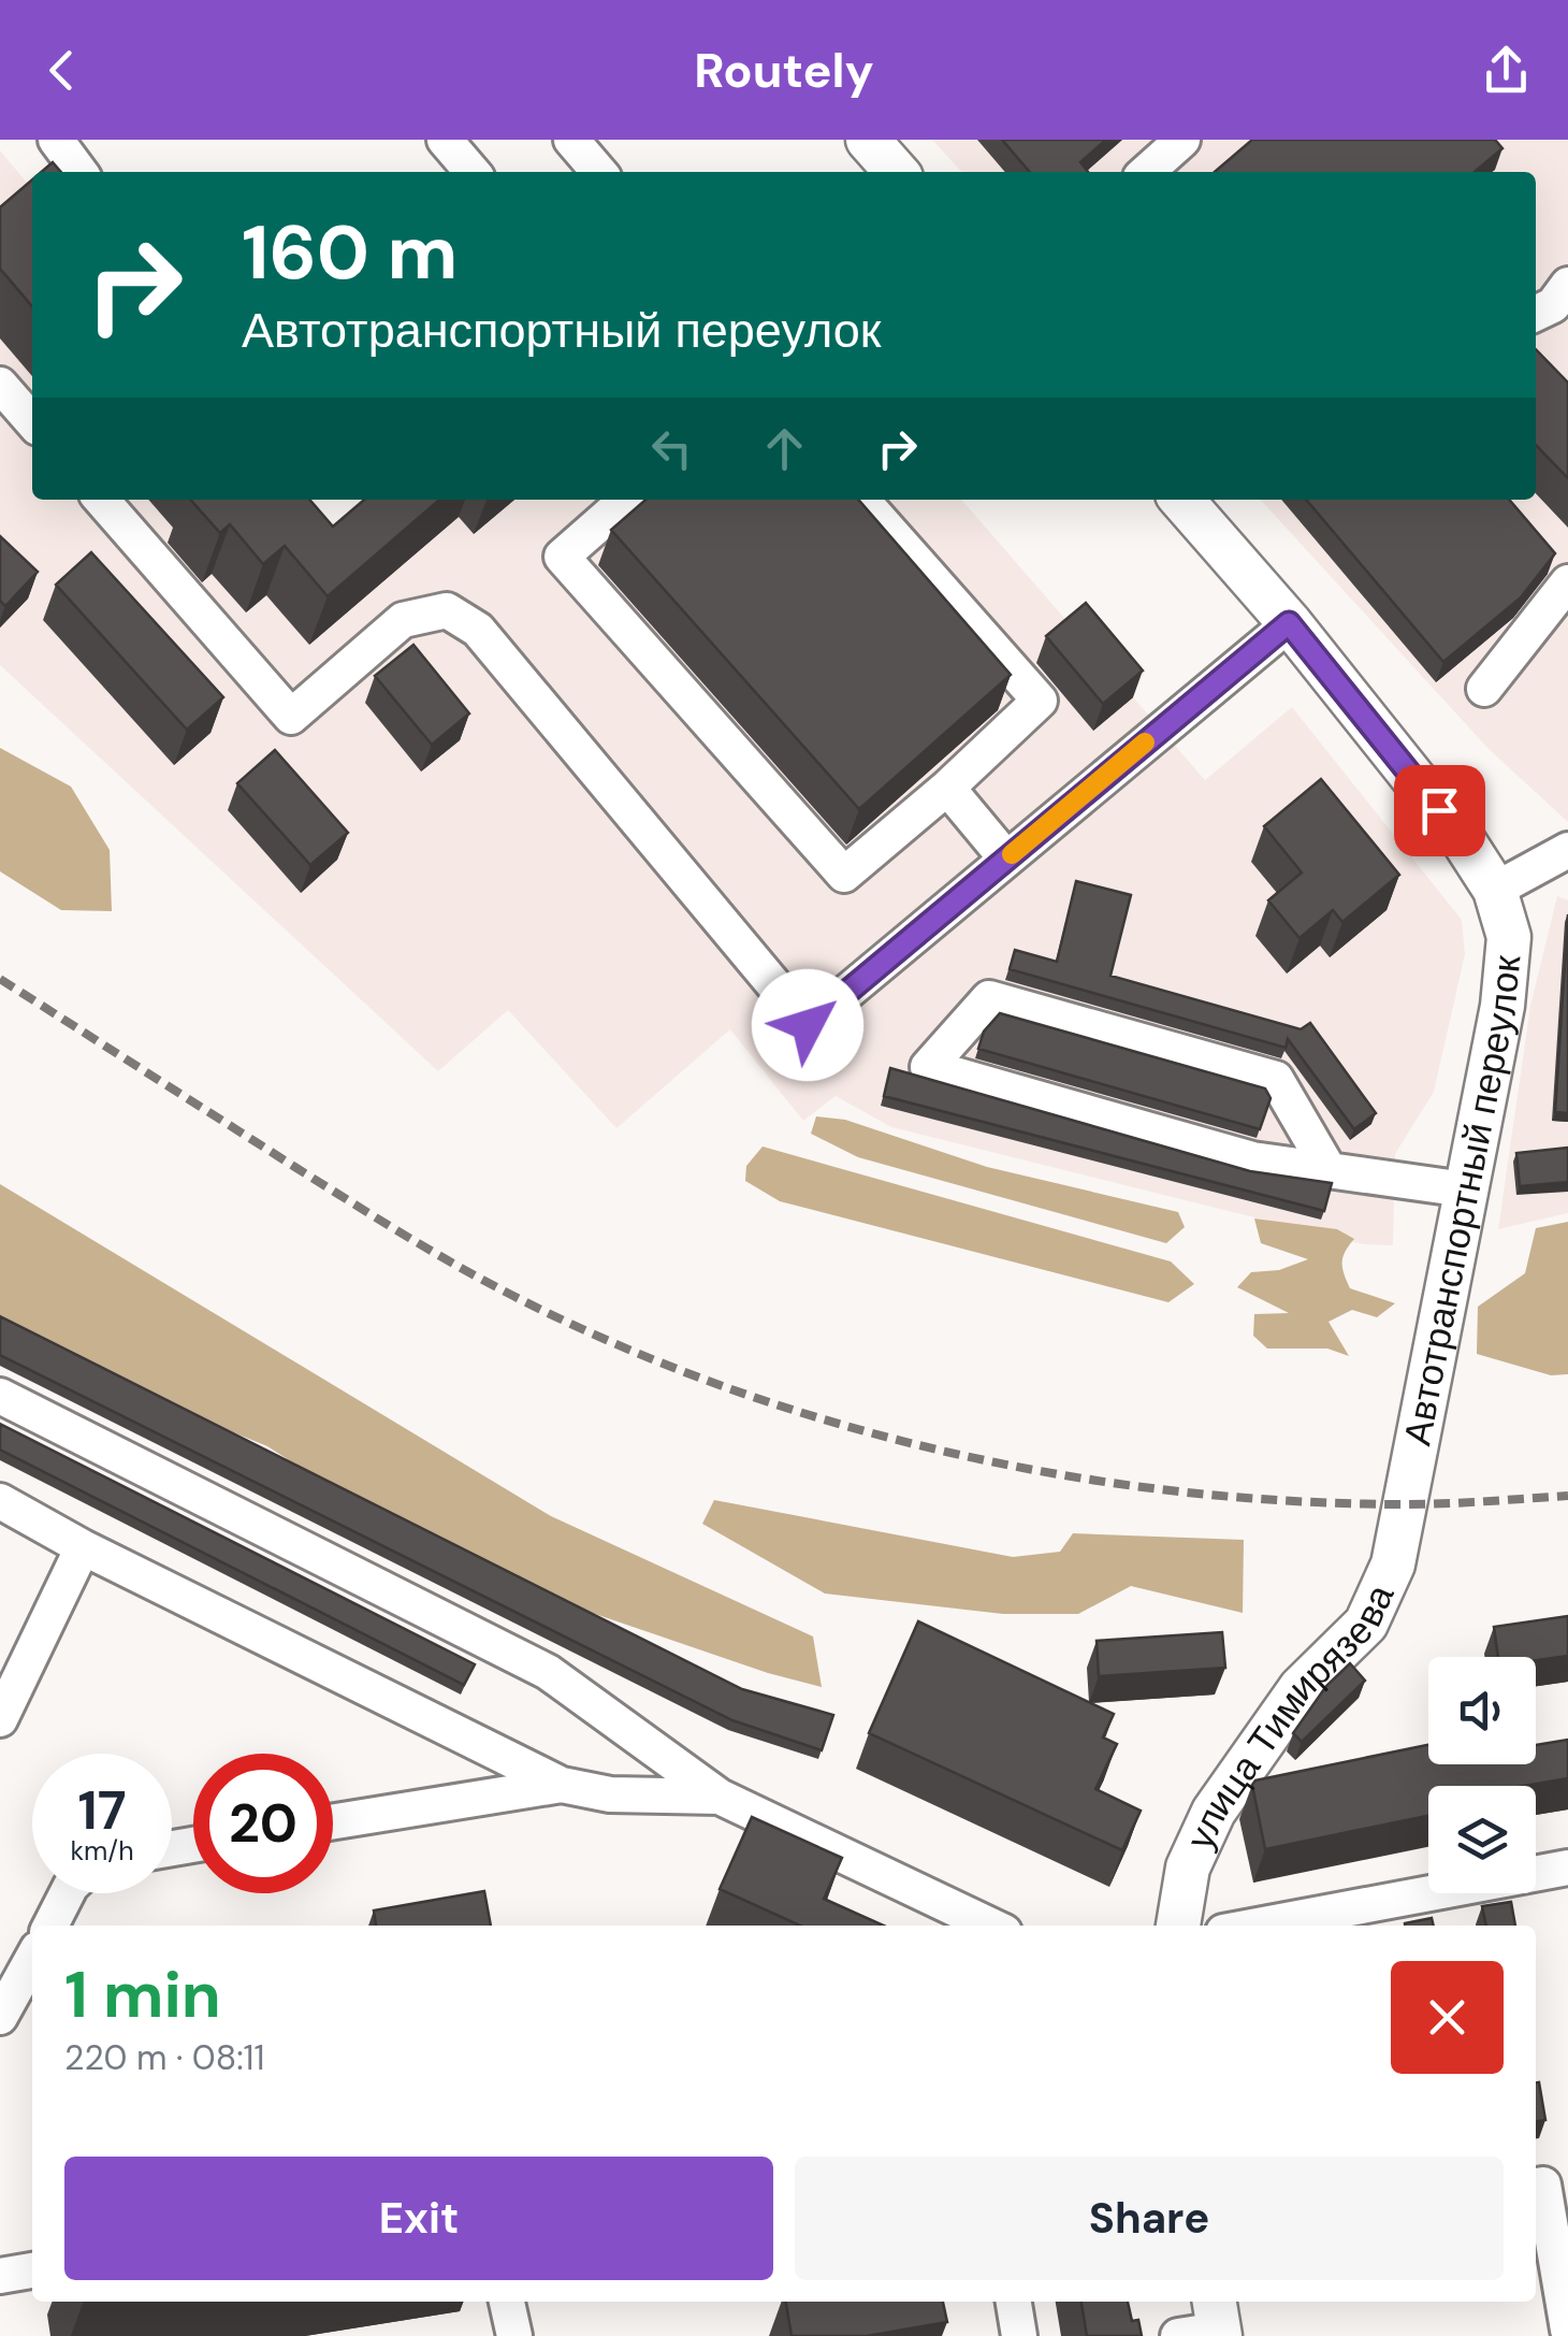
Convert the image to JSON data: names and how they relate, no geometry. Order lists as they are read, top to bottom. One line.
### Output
{"streets":{"main road":["Автотранспортный переулок","улица Тимирязева"]},"crossings":[["Автотранспортный переулок","улица Тимирязева"]],"page":{"header":"Routely","turn":["160 m","Автотранспортный переулок"],"speed":"17 km/h","limit":"20","heading":["1 min","220 m · 08:11"],"buttons":["Exit","Share"]}}
